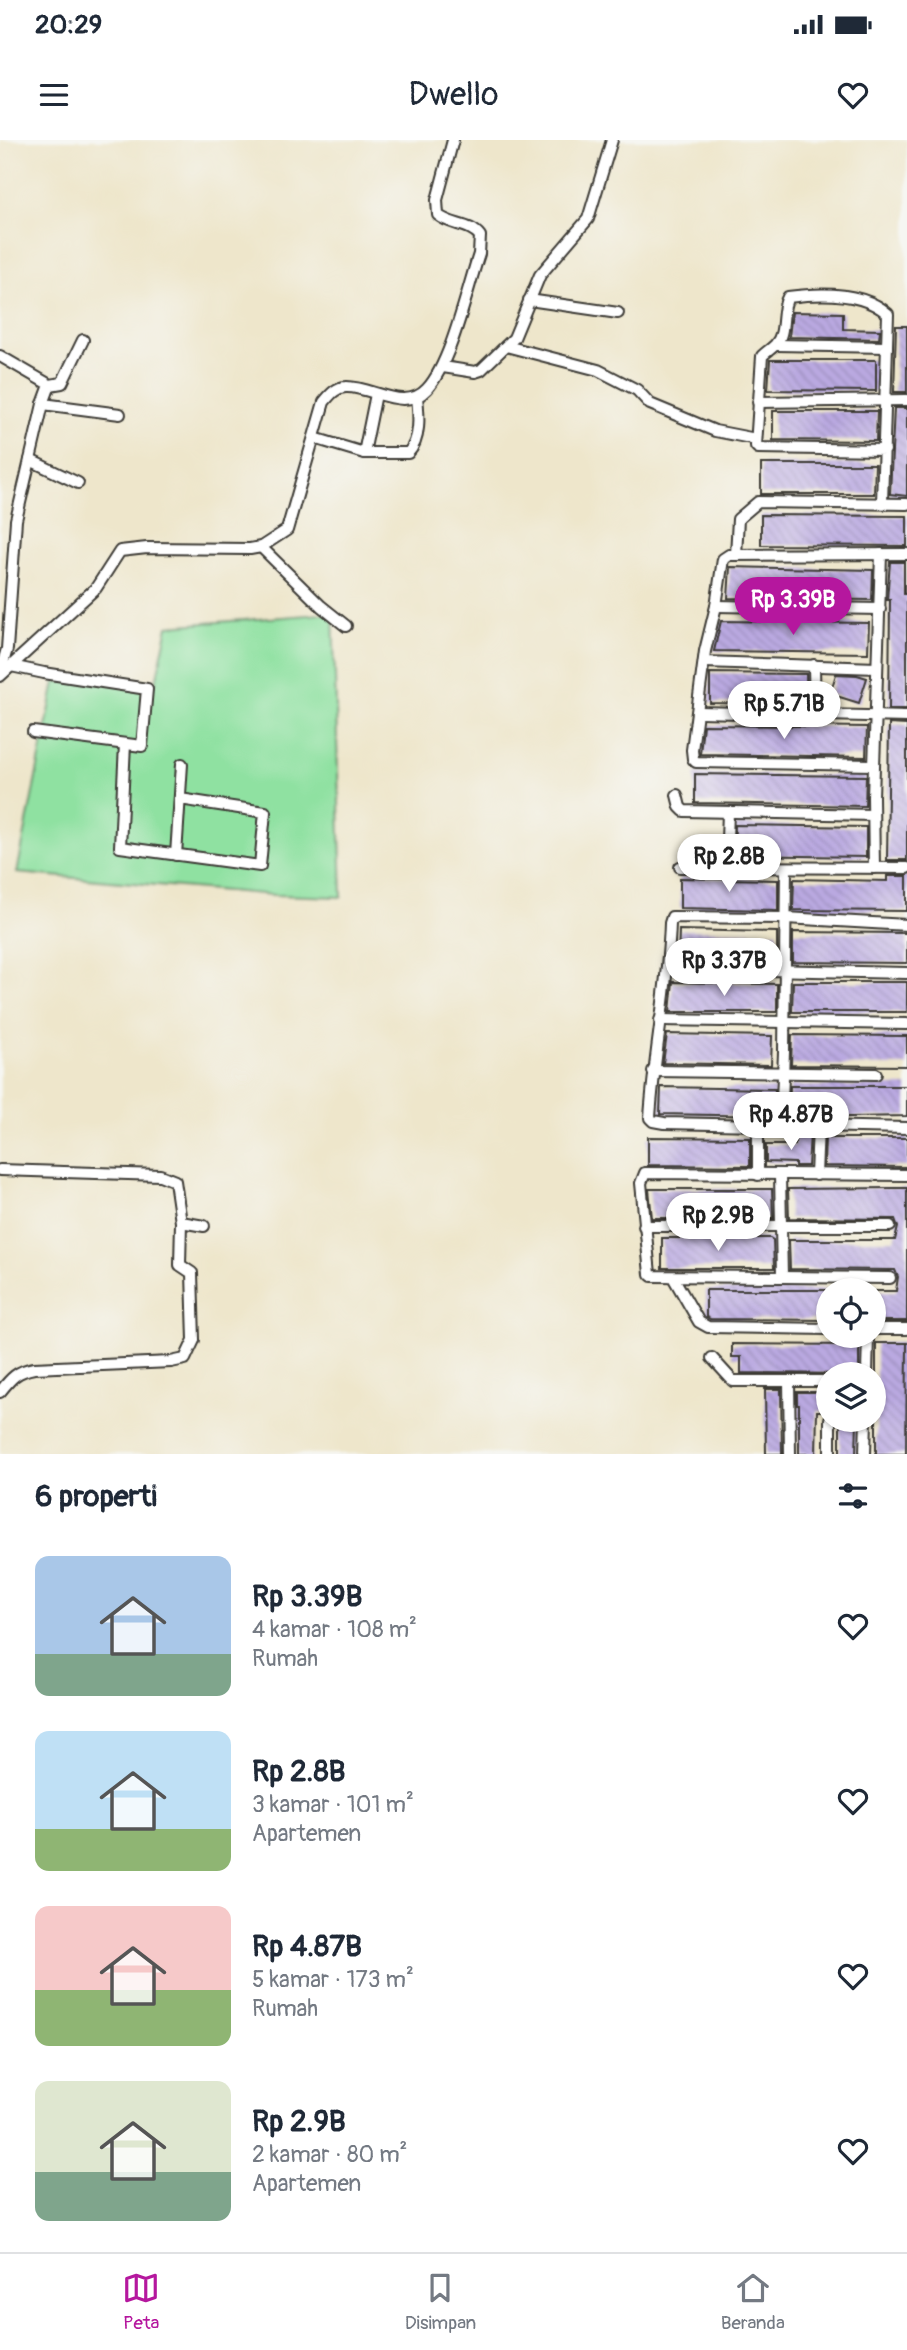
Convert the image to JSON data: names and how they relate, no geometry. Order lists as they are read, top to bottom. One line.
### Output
{"page":{"status":"20:29","header":"Dwello","price":["Rp 3.39B","Rp 5.71B","Rp 2.8B","Rp 3.37B","Rp 4.87B","Rp 2.9B"],"heading":"6 properti","list":[{"name":"Rp 3.39B","note":"4 kamar · 108 m² · Rumah"},{"name":"Rp 2.8B","note":"3 kamar · 101 m² · Apartemen"},{"name":"Rp 4.87B","note":"5 kamar · 173 m² · Rumah"},{"name":"Rp 2.9B","note":"2 kamar · 80 m² · Apartemen"}],"tabs":["Peta","Disimpan","Beranda"]}}
